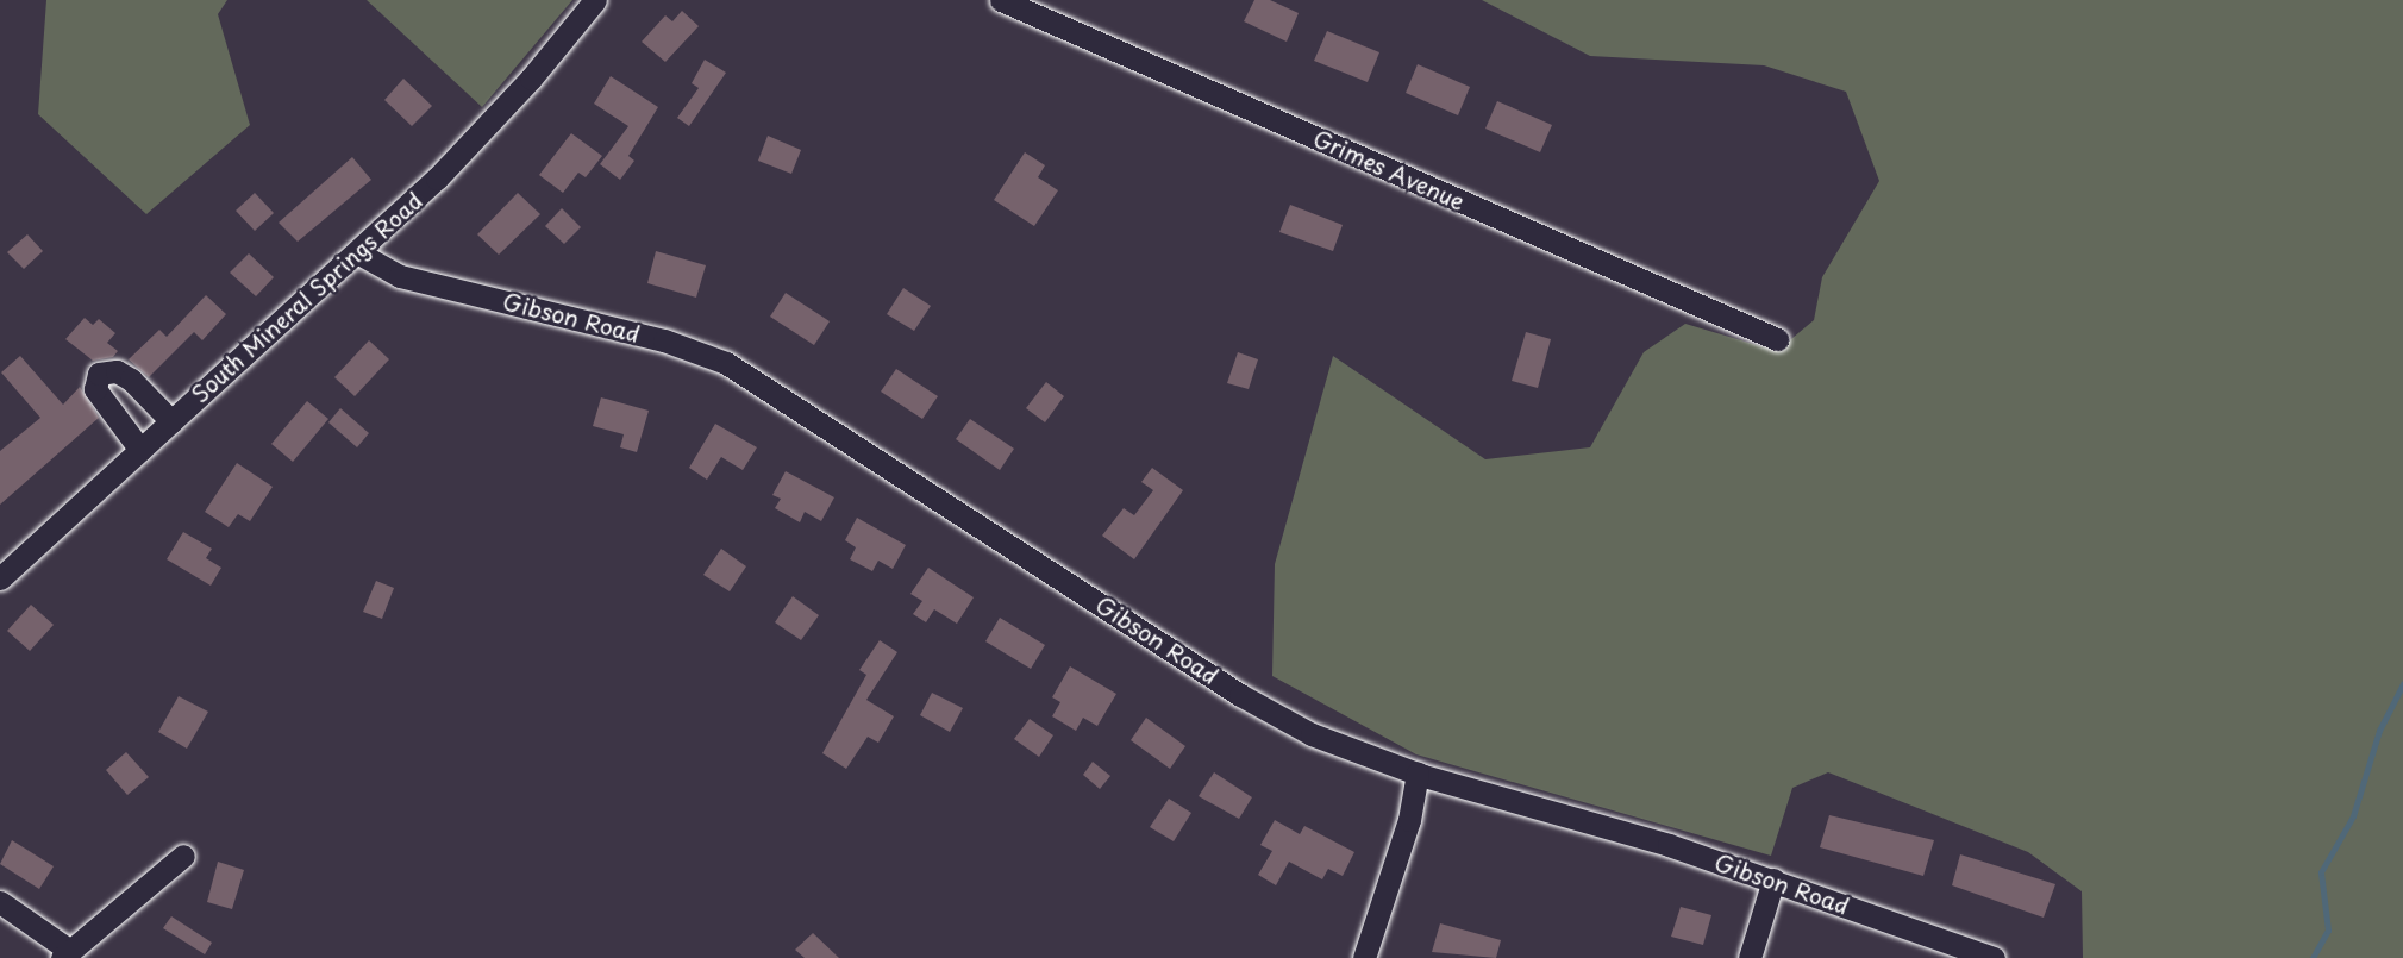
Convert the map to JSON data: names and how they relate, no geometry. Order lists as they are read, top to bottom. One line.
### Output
{"streets":{"street":["Grimes Avenue","South Mineral Springs Road","Gibson Road"]},"crossings":[["South Mineral Springs Road","Gibson Road"]]}
